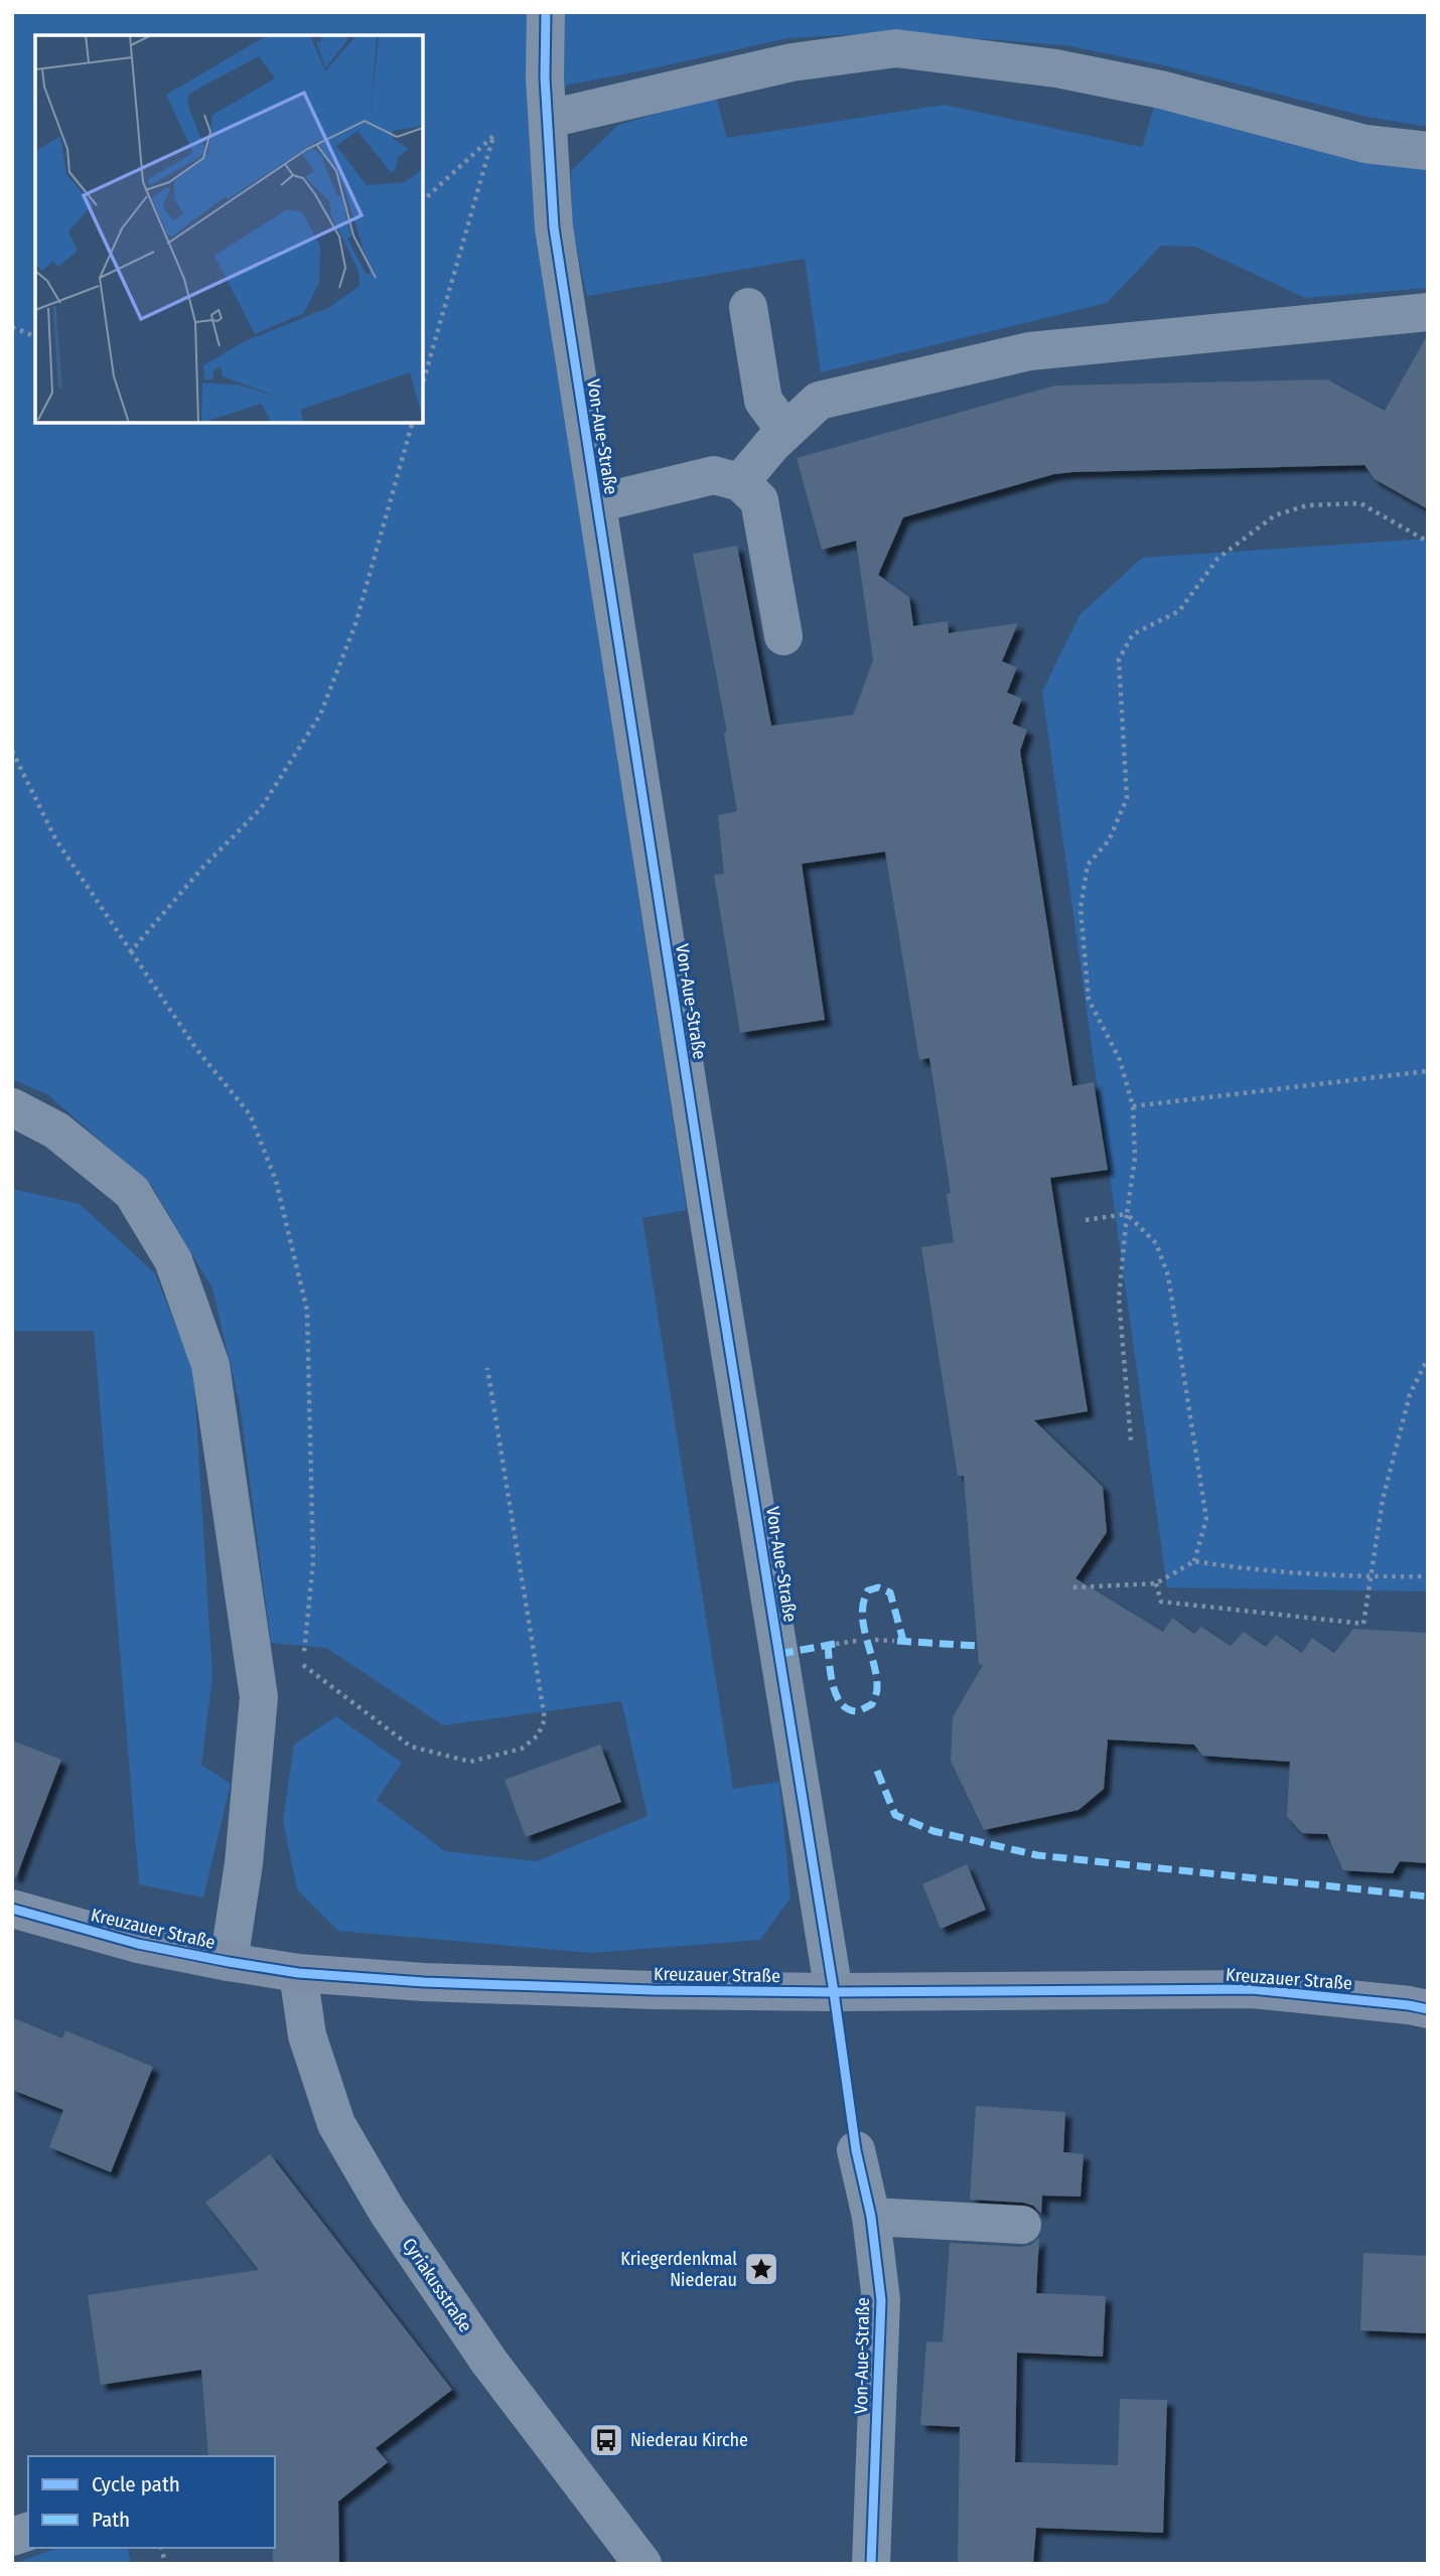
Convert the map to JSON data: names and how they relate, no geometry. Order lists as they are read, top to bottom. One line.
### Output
{"streets":{"main road":["Kreuzauer Straße"],"street":["Von-Aue-Straße","Cyriakusstraße"]},"crossings":[["Von-Aue-Straße","Kreuzauer Straße"],["Kreuzauer Straße","Cyriakusstraße"]],"places":{"place":["Kriegerdenkmal Niederau"],"bus stop":["Niederau Kirche"]},"legend":["Cycle path","Path"]}
